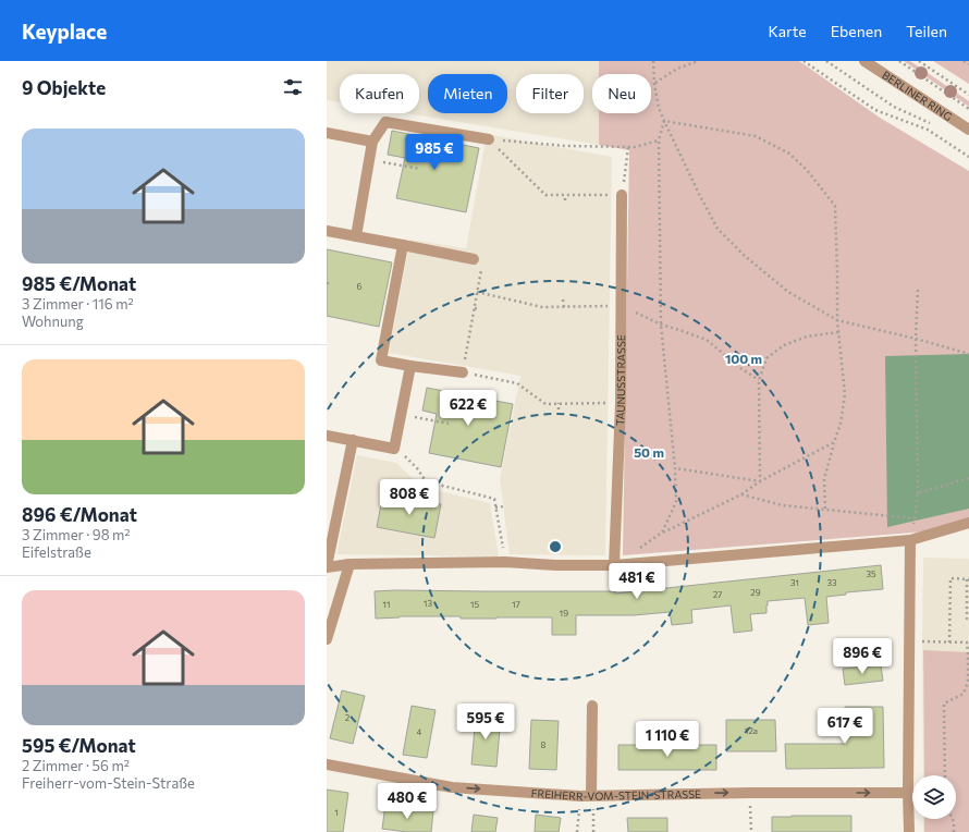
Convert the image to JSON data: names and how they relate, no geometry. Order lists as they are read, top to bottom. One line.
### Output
{"streets":{"street":["BERLINER RING","TAUNUSSTRASSE","FREIHERR-VOM-STEIN-STRASSE"]},"one_way":["FREIHERR-VOM-STEIN-STRASSE"],"house_numbers":["6","35","31","33","29","27","13","11","15","17","19","2","12a","4","8","1"],"page":{"header":"Keyplace","nav":["Karte","Ebenen","Teilen"],"heading":"9 Objekte","chip":["Kaufen","Mieten","Filter","Neu"],"list":[{"name":"985 €/Monat","note":"3 Zimmer · 116 m² · Wohnung"},{"name":"896 €/Monat","note":"3 Zimmer · 98 m² · Eifelstraße"},{"name":"595 €/Monat","note":"2 Zimmer · 56 m² · Freiherr-vom-Stein-Straße"}],"price":["985 €","622 €","808 €","481 €","896 €","595 €","617 €","1 110 €","480 €"]},"rings":["100 m","50 m"]}
